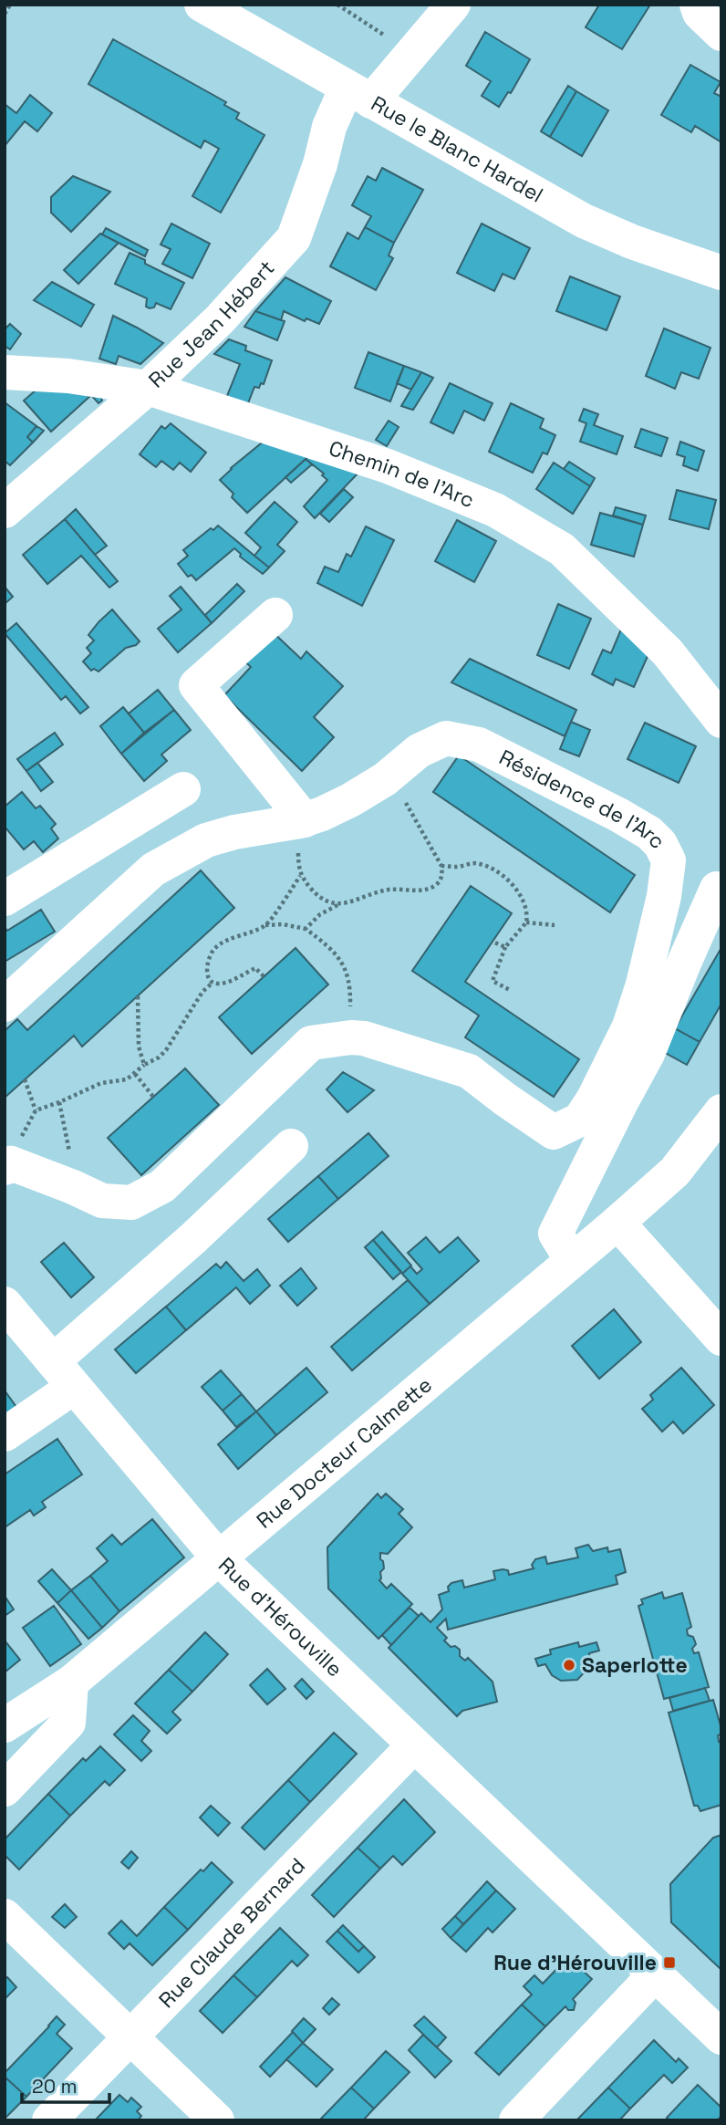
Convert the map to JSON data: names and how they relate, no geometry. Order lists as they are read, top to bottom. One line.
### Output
{"streets":{"street":["Rue le Blanc Hardel","Rue Jean Hébert","Chemin de l'Arc","Résidence de l'Arc","Rue Docteur Calmette","Rue d'Hérouville","Rue Claude Bernard"]},"crossings":[["Rue le Blanc Hardel","Rue Jean Hébert"],["Rue Jean Hébert","Chemin de l'Arc"],["Rue Docteur Calmette","Rue d'Hérouville"],["Rue d'Hérouville","Rue Claude Bernard"]],"places":{"other":["Saperlotte"],"transit":["Rue d'Hérouville"]},"scale_bar":"20 m"}
